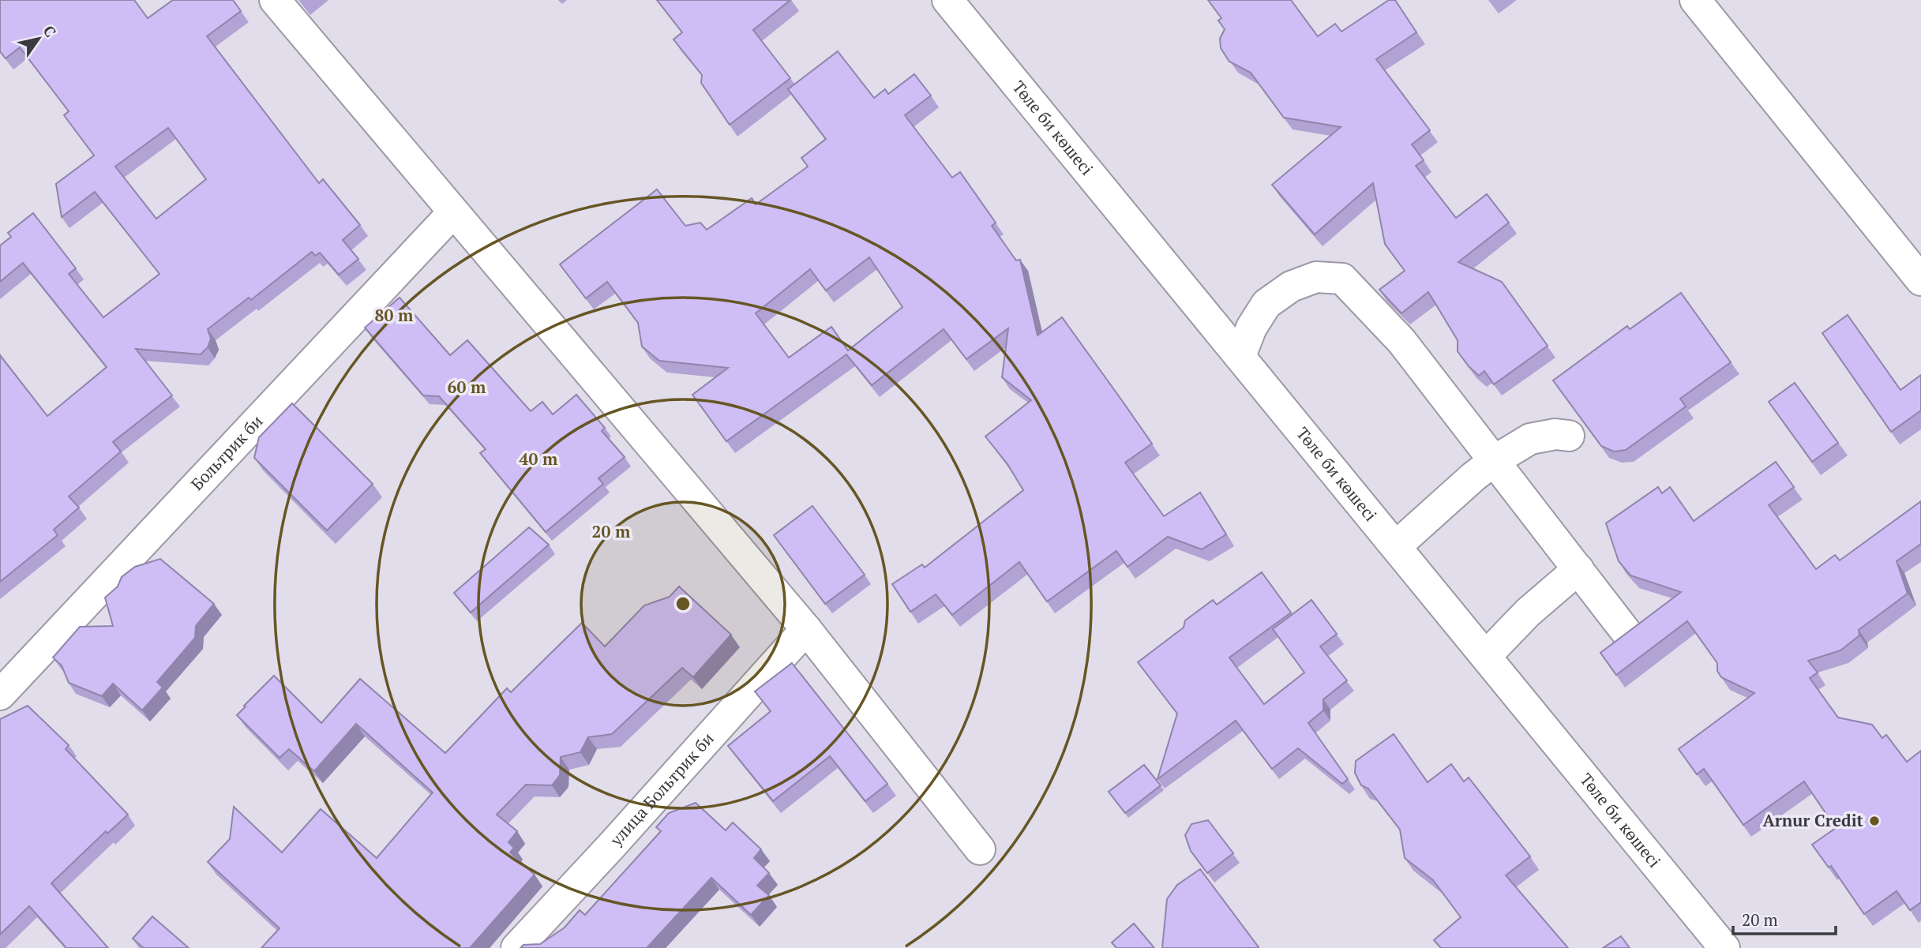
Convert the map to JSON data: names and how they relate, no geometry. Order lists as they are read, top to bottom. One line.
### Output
{"streets":{"street":["Төле би көшесі","Больтрик би","улица Больтрик би"]},"places":["Arnur Credit"],"scale_bar":"20 m","north":"top right","rings":["80 m","60 m","40 m","20 m"]}
